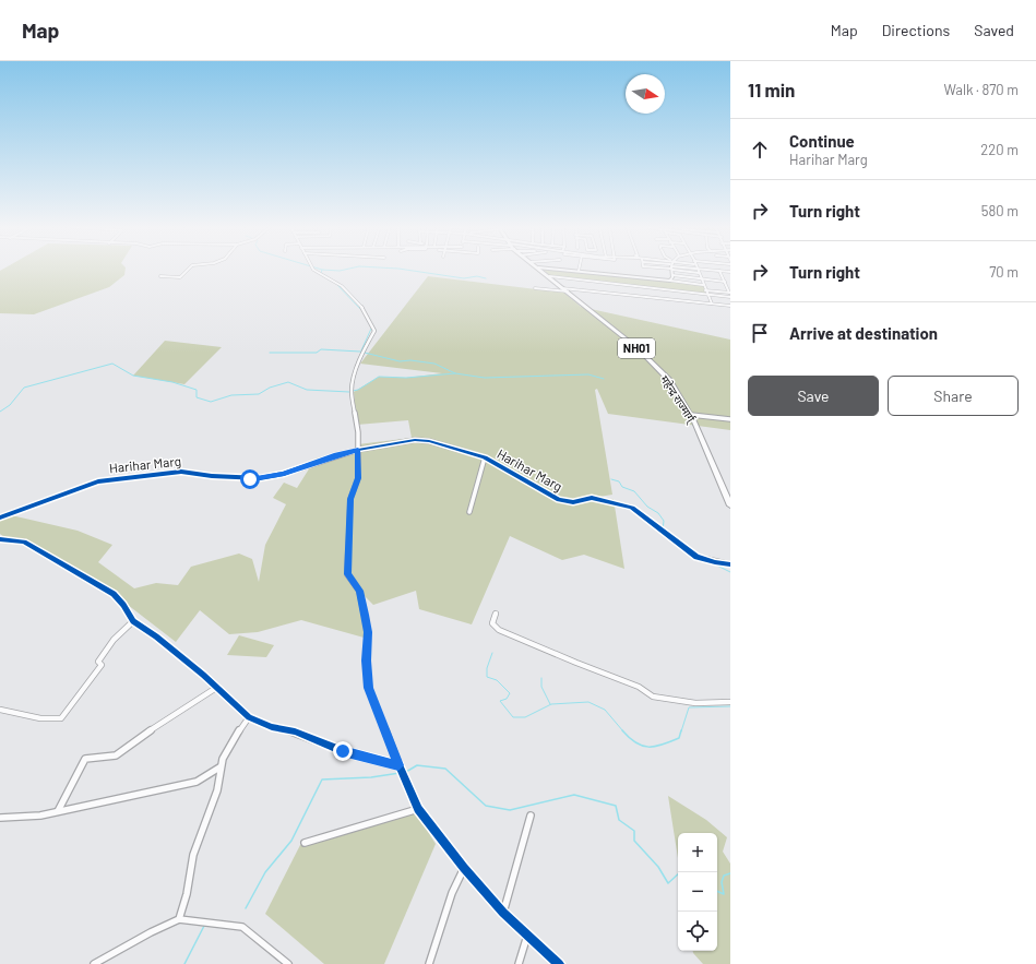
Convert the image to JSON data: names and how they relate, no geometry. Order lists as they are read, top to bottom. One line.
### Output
{"streets":{"highway":["NH01","महेन्द्र राज्मार्ग्"],"street":["Harihar Marg"]},"north":"right","page":{"header":"Map","nav":["Map","Directions","Saved"],"heading":["11 min","Walk · 870 m"],"list":[["Continue","Harihar Marg","220 m"],["Turn right","580 m"],["Turn right","70 m"],"Arrive at destination"],"buttons":["Save","Share"],"map_buttons":["+","−"]}}
